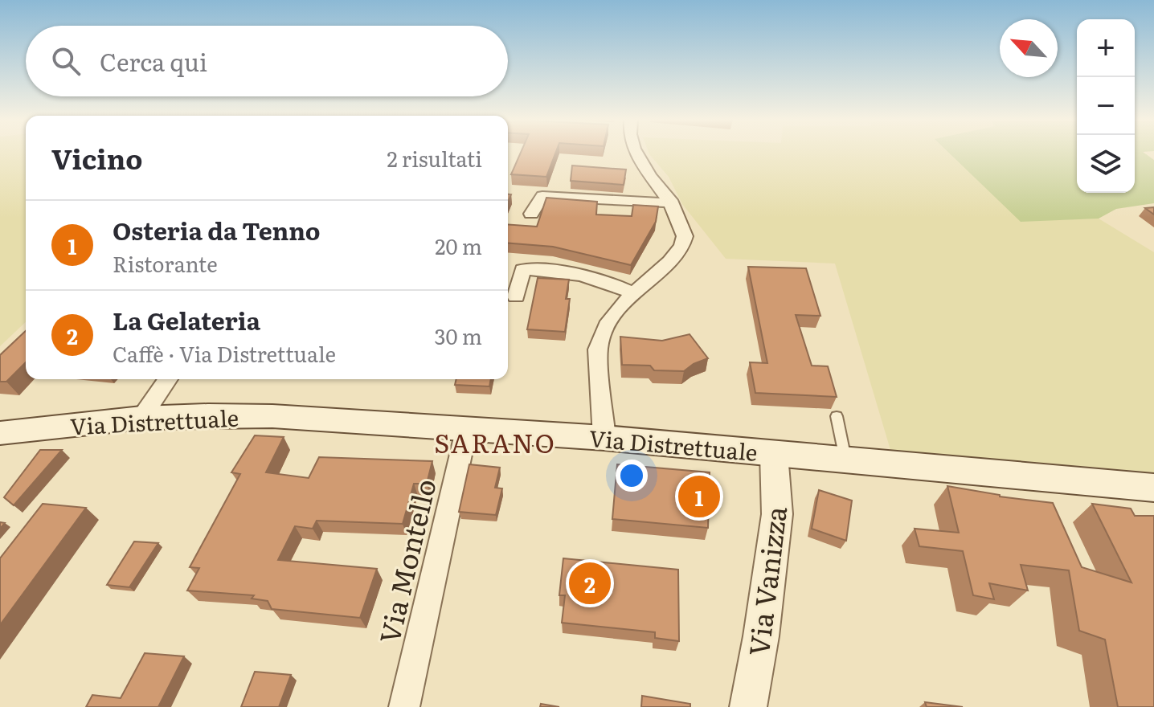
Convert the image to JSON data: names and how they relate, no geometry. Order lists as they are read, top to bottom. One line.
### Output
{"streets":{"main road":["Via Distrettuale"],"street":["Via Montello","Via Vanizza"]},"crossings":[["Via Distrettuale","Via Montello"],["Via Distrettuale","Via Vanizza"]],"districts":["SARANO"],"north":"top left","page":{"map_buttons":["+","−"],"search":"Cerca qui","heading":["Vicino","2 risultati"],"list":[{"mark":"1","name":"Osteria da Tenno","note":"Ristorante","value":"20 m"},{"mark":"2","name":"La Gelateria","note":"Caffè · Via Distrettuale","value":"30 m"}],"pins":["1","2"]}}
